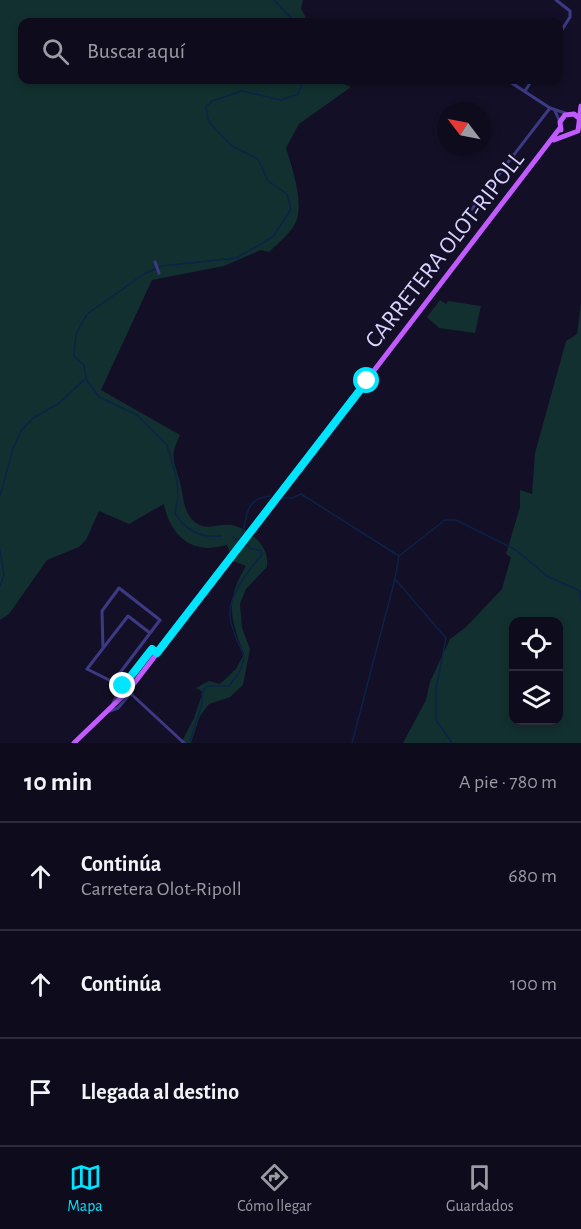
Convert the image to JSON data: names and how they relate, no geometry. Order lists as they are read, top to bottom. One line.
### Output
{"streets":{"main road":["CARRETERA OLOT-RIPOLL"]},"north":"top left","page":{"search":"Buscar aquí","heading":["10 min","A pie · 780 m"],"list":[["Continúa","Carretera Olot-Ripoll","680 m"],["Continúa","100 m"],"Llegada al destino"],"nav":["Mapa","Cómo llegar","Guardados"]}}
